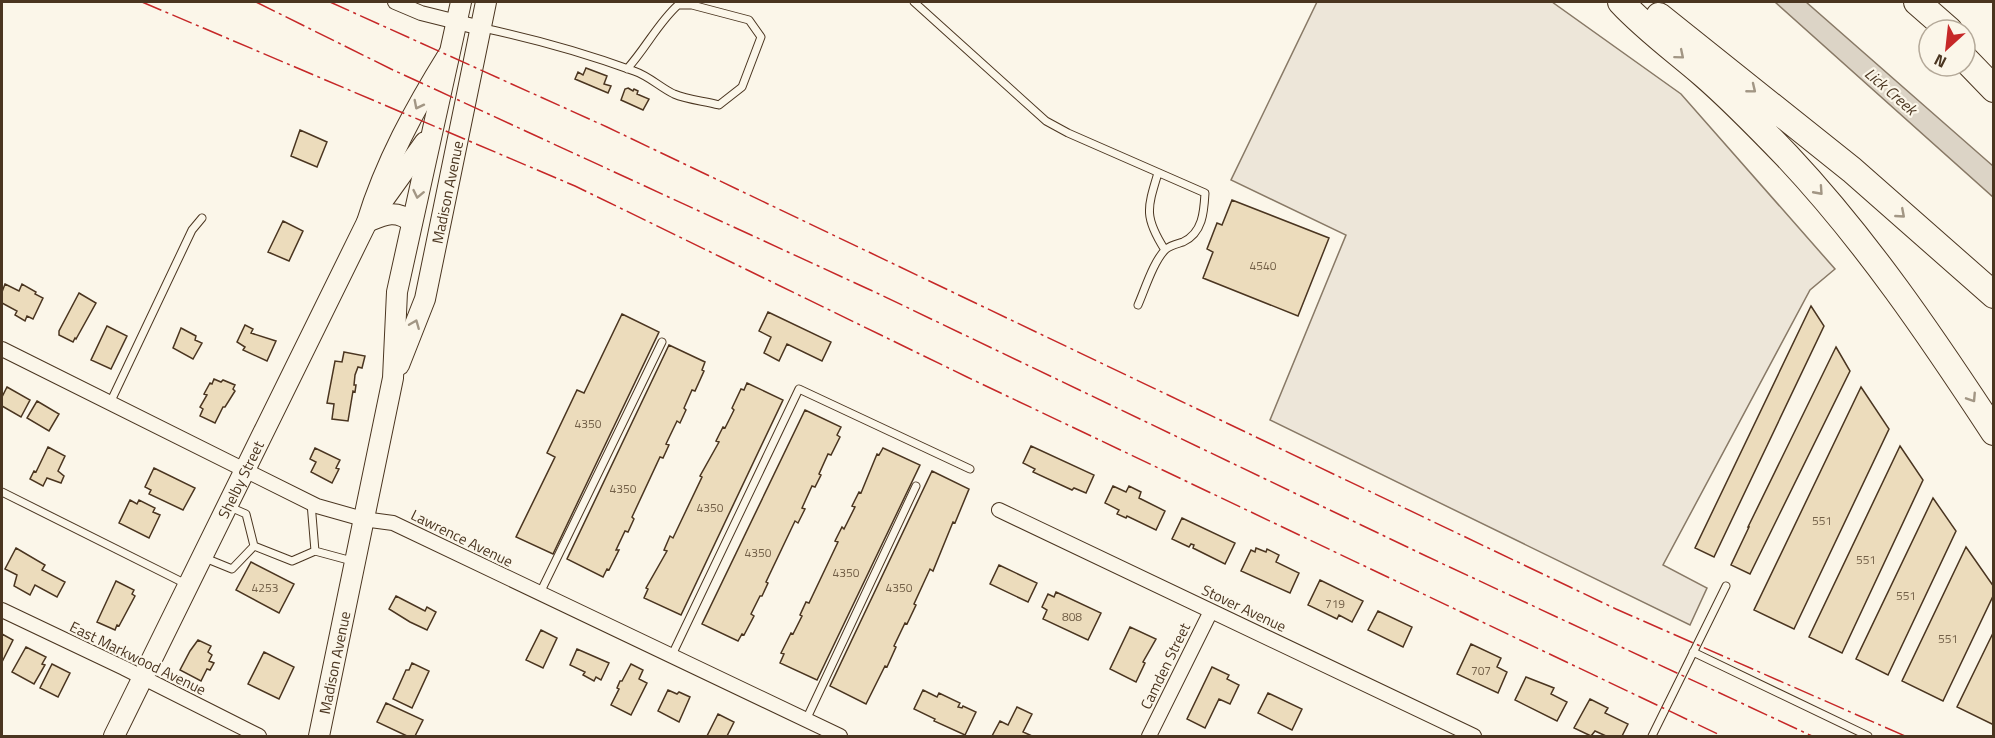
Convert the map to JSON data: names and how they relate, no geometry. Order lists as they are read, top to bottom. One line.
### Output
{"streets":{"main road":["Madison Avenue","Shelby Street"],"street":["Lawrence Avenue","Stover Avenue","East Markwood Avenue","Camden Street"]},"crossings":[["Madison Avenue","Shelby Street"],["Madison Avenue","Lawrence Avenue"],["Shelby Street","Lawrence Avenue"],["Shelby Street","East Markwood Avenue"],["Stover Avenue","Camden Street"]],"water":["Lick Creek"],"house_numbers":["4540","4350","4350","4350","551","4350","551","4350","4253","4350","551","719","808","551","707"],"north":"bottom left"}
